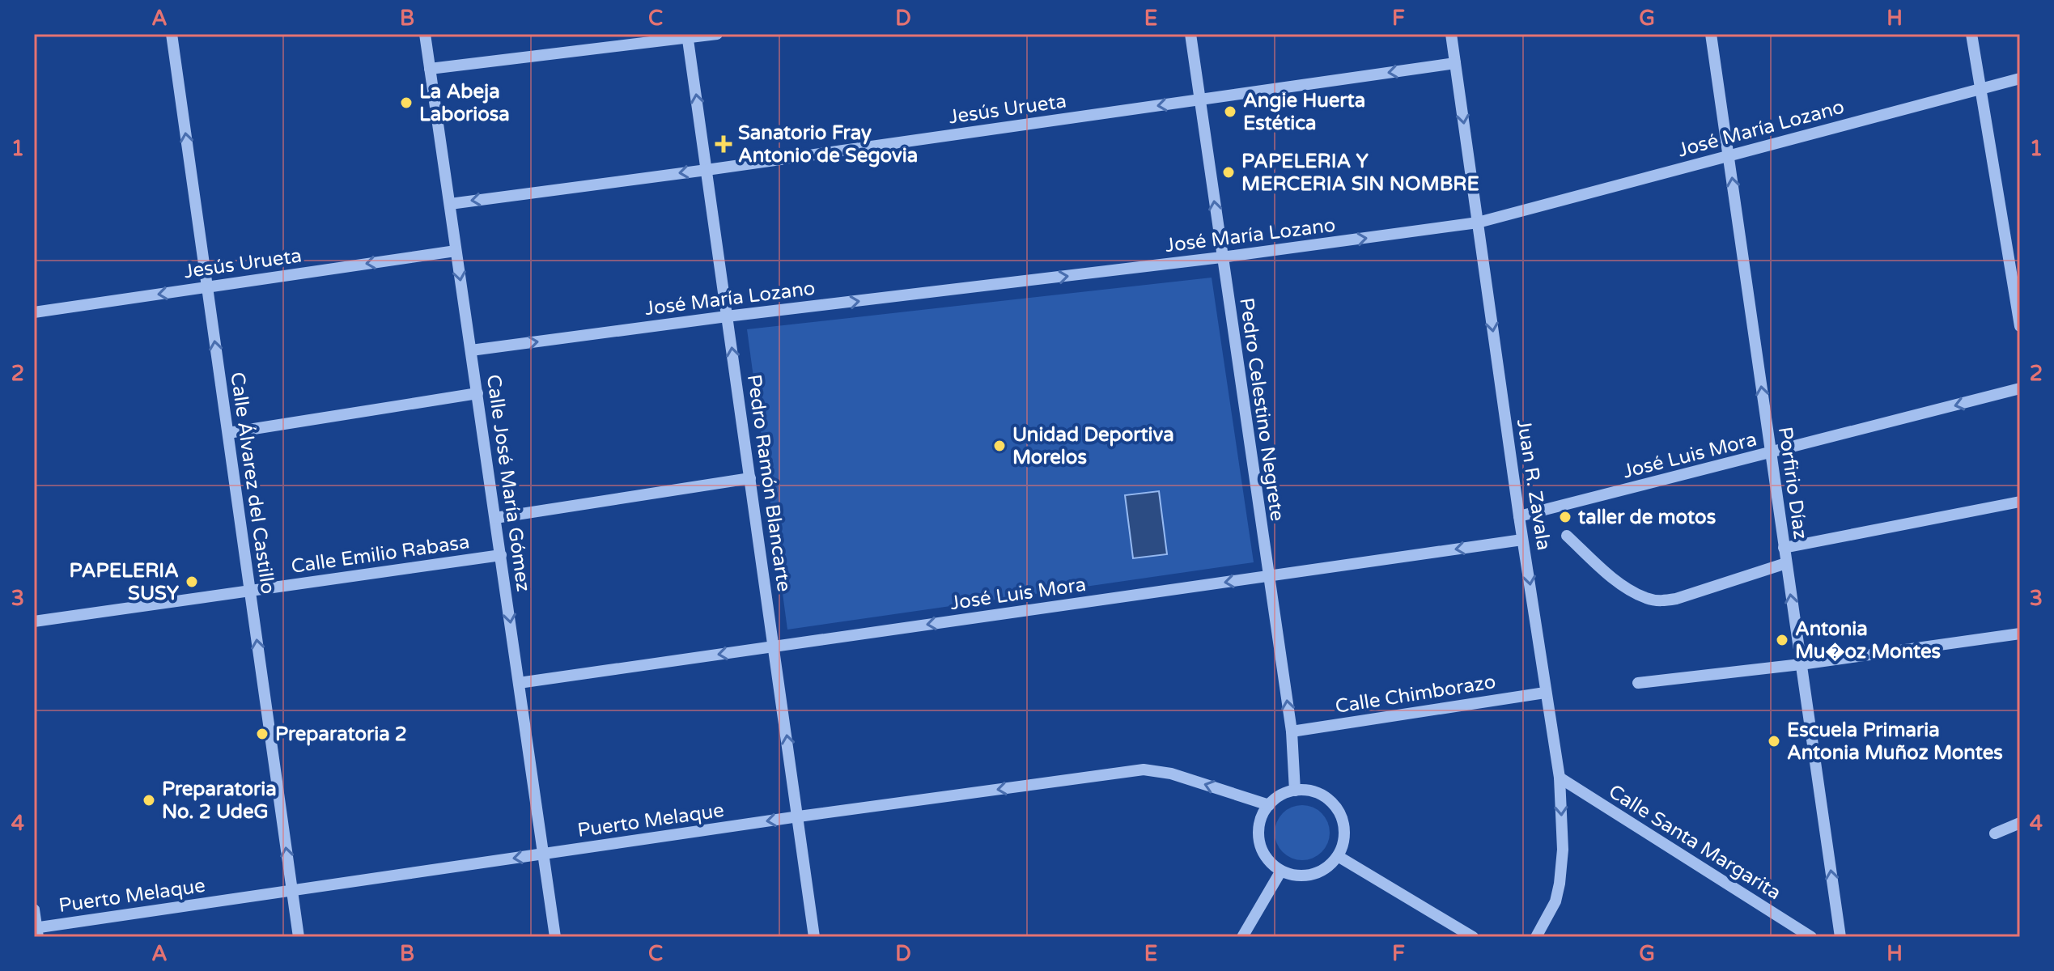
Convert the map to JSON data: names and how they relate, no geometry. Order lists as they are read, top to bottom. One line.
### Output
{"streets":{"street":["Jesús Urueta","José María Lozano","Pedro Celestino Negrete","José Luis Mora","Calle Álvarez del Castillo","Calle José María Gómez","Pedro Ramón Blancarte","Porfirio Díaz","Juan R. Zavala","Calle Emilio Rabasa","Calle Chimborazo","Puerto Melaque","Calle Santa Margarita"]},"crossings":[["Jesús Urueta","Pedro Celestino Negrete"],["Jesús Urueta","Calle Álvarez del Castillo"],["Jesús Urueta","Calle José María Gómez"],["Jesús Urueta","Pedro Ramón Blancarte"],["Jesús Urueta","Juan R. Zavala"],["José María Lozano","Pedro Celestino Negrete"],["José María Lozano","Calle José María Gómez"],["José María Lozano","Pedro Ramón Blancarte"],["José María Lozano","Porfirio Díaz"],["José María Lozano","Juan R. Zavala"],["Pedro Celestino Negrete","José Luis Mora"],["Pedro Celestino Negrete","Calle Chimborazo"],["Pedro Celestino Negrete","Puerto Melaque"],["José Luis Mora","Calle José María Gómez"],["José Luis Mora","Pedro Ramón Blancarte"],["José Luis Mora","Porfirio Díaz"],["José Luis Mora","Juan R. Zavala"],["Calle Álvarez del Castillo","Calle Emilio Rabasa"],["Calle Álvarez del Castillo","Puerto Melaque"],["Calle José María Gómez","Calle Emilio Rabasa"],["Calle José María Gómez","Puerto Melaque"],["Pedro Ramón Blancarte","Puerto Melaque"],["Juan R. Zavala","Calle Chimborazo"],["Juan R. Zavala","Calle Santa Margarita"]],"one_way":["Jesús Urueta","José María Lozano","Pedro Celestino Negrete","José Luis Mora","Calle Álvarez del Castillo","Pedro Ramón Blancarte","Porfirio Díaz","Juan R. Zavala","Puerto Melaque"],"places":{"other":["La Abeja Laboriosa","Angie Huerta Estética","PAPELERIA Y MERCERIA SIN NOMBRE","Unidad Deportiva Morelos","taller de motos","PAPELERIA SUSY","Antonia Mu�oz Montes","Preparatoria 2","Escuela Primaria Antonia Muñoz Montes","Preparatoria No. 2 UdeG"],"health":["Sanatorio Fray Antonio de Segovia"]},"grid":{"columns":["A","B","C","D","E","F","G","H"],"rows":["1","2","3","4"]}}
